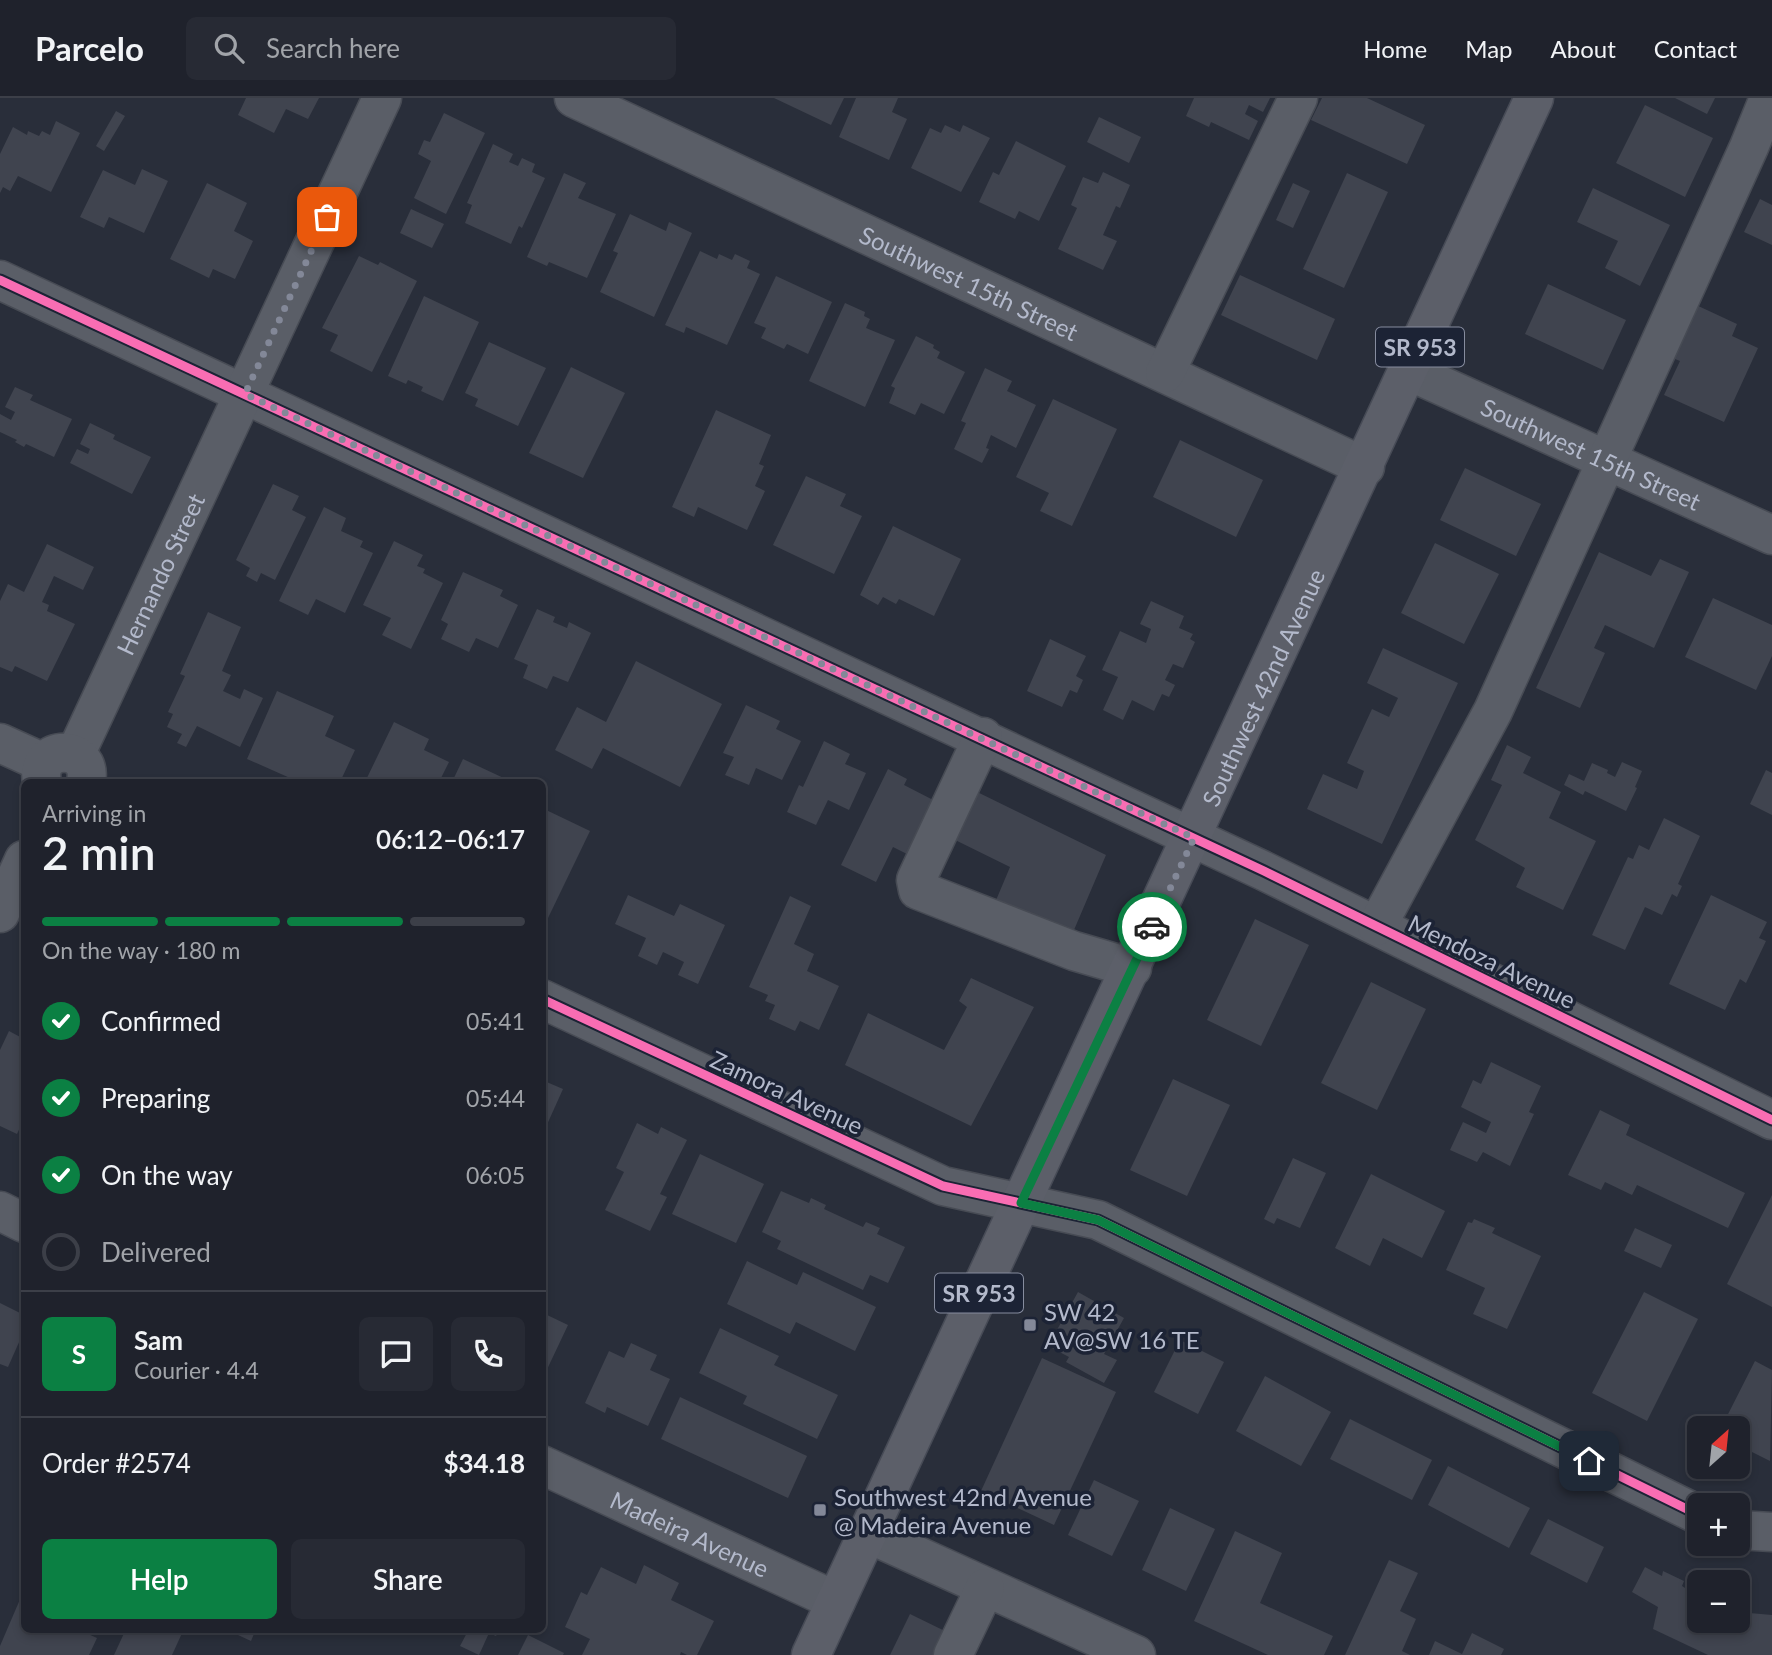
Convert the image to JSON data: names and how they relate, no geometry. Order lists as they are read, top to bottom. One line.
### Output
{"streets":{"main road":["SR 953","Southwest 42nd Avenue"],"street":["Southwest 15th Street","Hernando Street","Mendoza Avenue","Zamora Avenue","Madeira Avenue"]},"crossings":[["Southwest 15th Street","Southwest 42nd Avenue"],["Hernando Street","Mendoza Avenue"],["Southwest 42nd Avenue","Mendoza Avenue"],["Southwest 42nd Avenue","Zamora Avenue"],["Southwest 42nd Avenue","Madeira Avenue"]],"places":{"transit":["SW 42 AV@SW 16 TE","Southwest 42nd Avenue @ Madeira Avenue"]},"north":"top right","page":{"header":"Parcelo","search":"Search here","nav":["Home","Map","About","Contact"],"heading":["2 min","Arriving in","06:12–06:17"],"panel":["Sam","Courier · 4.4","Order #2574","$34.18"],"bar":"On the way · 180 m","list":[["Confirmed","05:41"],["Preparing","05:44"],["On the way","06:05"],"Delivered"],"round":"S","map_buttons":["+","−"],"buttons":["Help","Share"]}}
